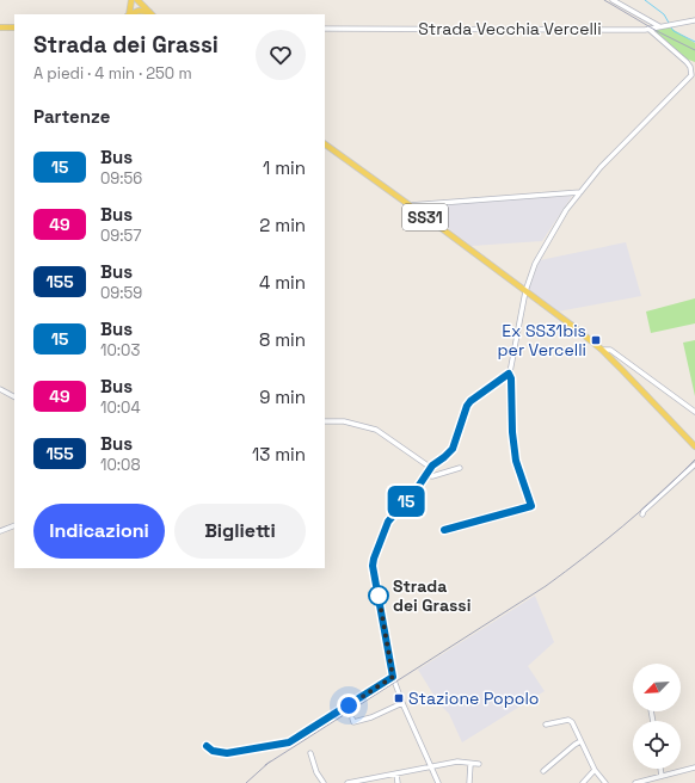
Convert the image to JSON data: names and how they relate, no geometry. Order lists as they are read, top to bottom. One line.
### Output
{"streets":{"main road":["SS31"],"street":["Strada Vecchia Vercelli"]},"places":{"transit":["Ex SS31bis per Vercelli","Stazione Popolo"],"other":["Strada dei Grassi"]},"lines":["bus line 15"],"north":"bottom left","page":{"on_map":"15","heading":[["Strada dei Grassi","A piedi · 4 min · 250 m"],"Partenze"],"list":[{"mark":"15","name":"Bus","note":"09:56","value":"1 min"},{"mark":"49","name":"Bus","note":"09:57","value":"2 min"},{"mark":"155","name":"Bus","note":"09:59","value":"4 min"},{"mark":"15","name":"Bus","note":"10:03","value":"8 min"},{"mark":"49","name":"Bus","note":"10:04","value":"9 min"},{"mark":"155","name":"Bus","note":"10:08","value":"13 min"}],"buttons":["Indicazioni","Biglietti"]}}
